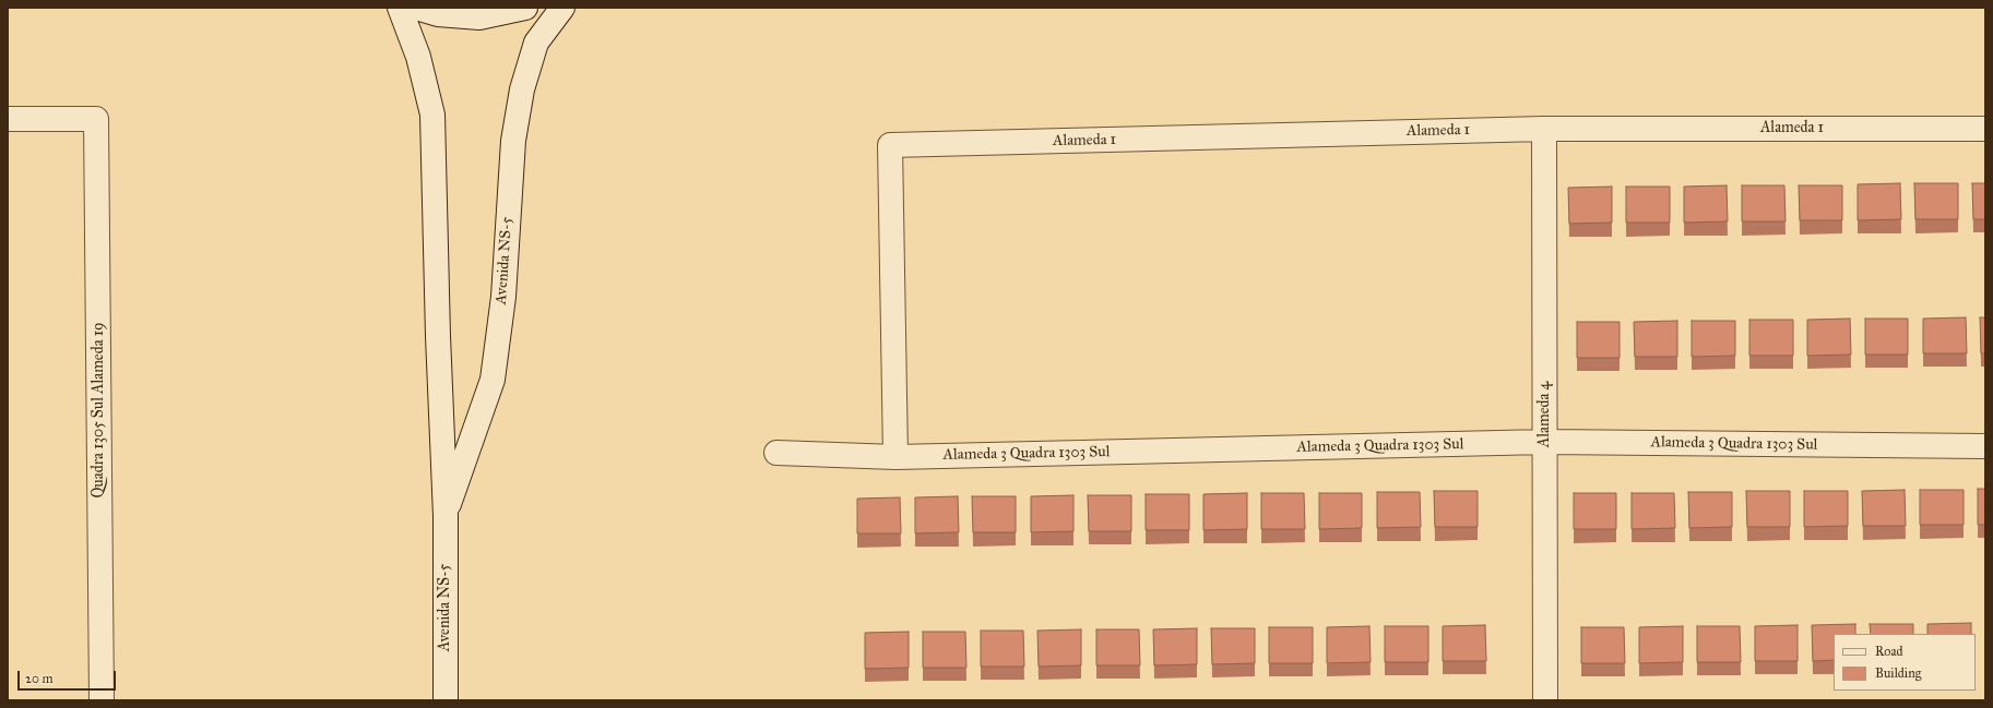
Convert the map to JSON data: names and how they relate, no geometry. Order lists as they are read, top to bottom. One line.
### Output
{"streets":{"street":["Alameda 1","Avenida NS-5","Quadra 1305 Sul Alameda 19","Alameda 4","Alameda 3 Quadra 1303 Sul"]},"crossings":[["Alameda 1","Alameda 4"],["Alameda 1","Alameda 3 Quadra 1303 Sul"],["Alameda 4","Alameda 3 Quadra 1303 Sul"]],"legend":["Road","Building"],"scale_bar":"20 m"}
